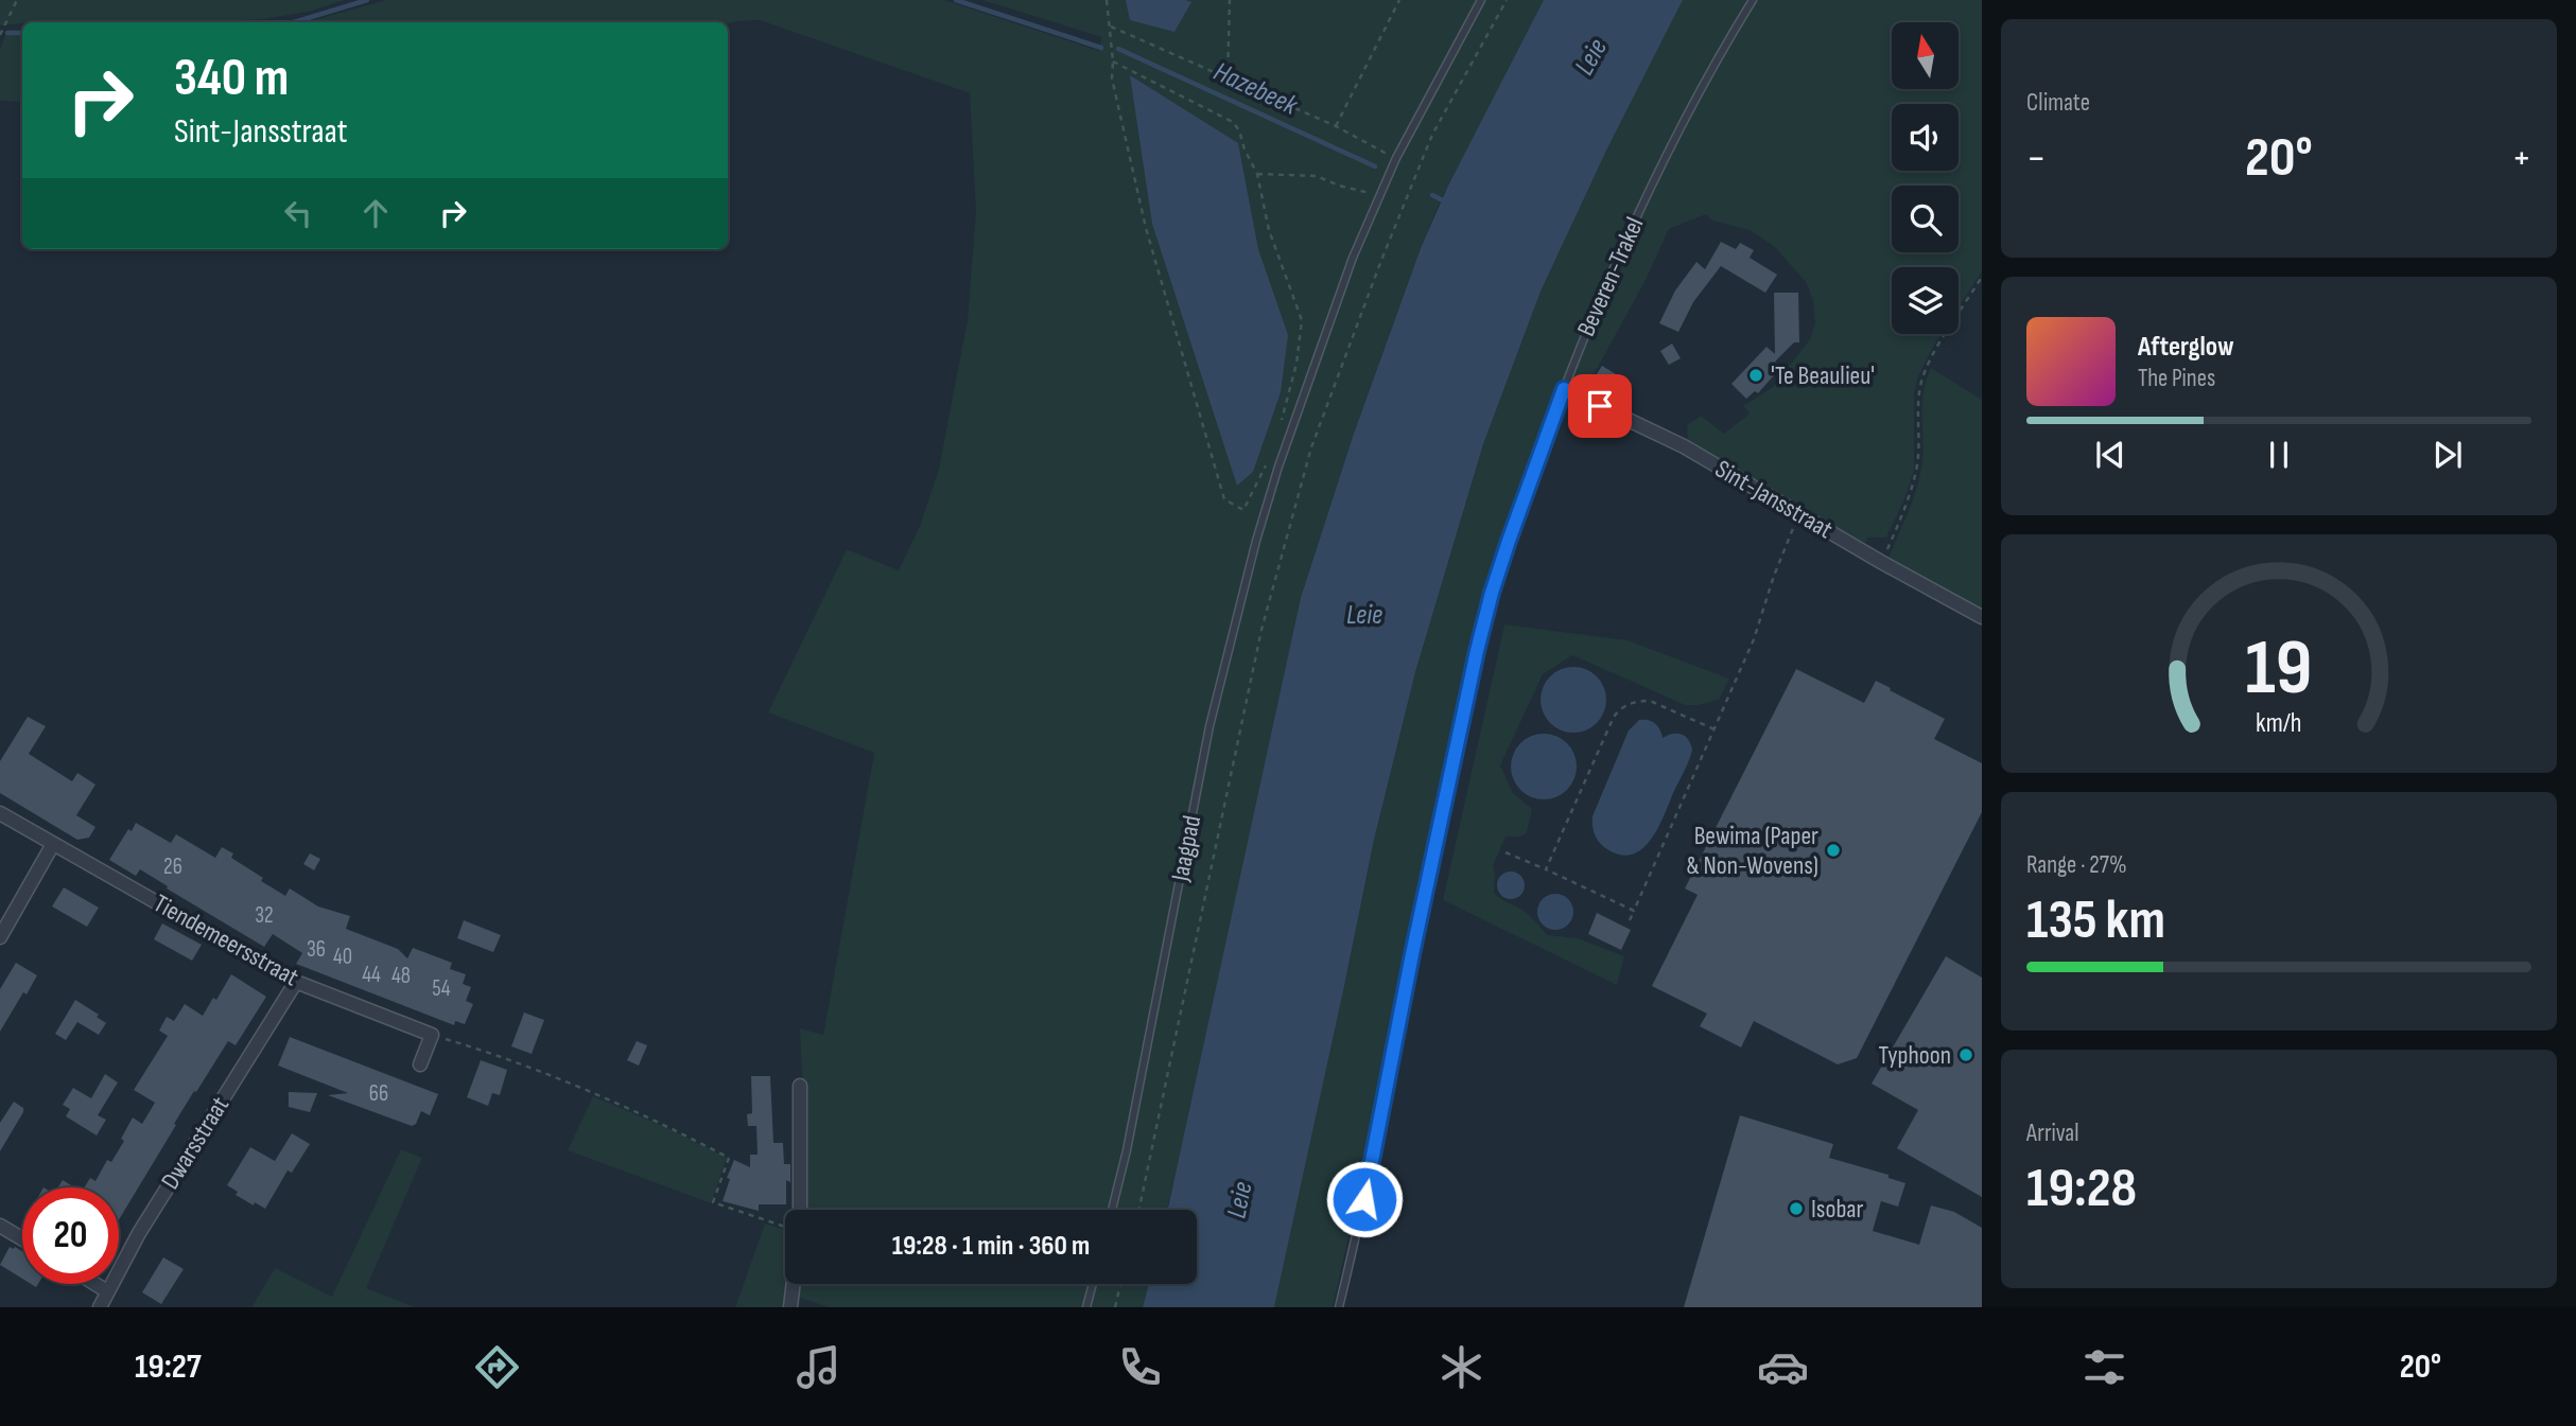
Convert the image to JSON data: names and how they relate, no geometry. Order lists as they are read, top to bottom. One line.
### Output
{"streets":{"street":["Sint-Jansstraat","Tiendemeersstraat","Dwarsstraat"],"lane":["Beveren-Trakel","Jaagpad"]},"crossings":[["Beveren-Trakel","Sint-Jansstraat"],["Tiendemeersstraat","Dwarsstraat"]],"water":["Leie","Hazebeek"],"places":["'Te Beaulieu'","Bewima (Paper & Non-Wovens)","Typhoon","Isobar"],"house_numbers":["26","32","36","40","44","48","54","66"],"north":"top","page":{"tile":["Climate",["Range · 27%","135 km"],["Arrival","19:28"]],"turn":["340 m","Sint-Jansstraat"],"heat":["−","20°","+"],"song":["Afterglow","The Pines"],"limit":"20","trip":"19:28 · 1 min · 360 m","tabs":["19:27","20°"],"gauge":["19","km/h"]}}
